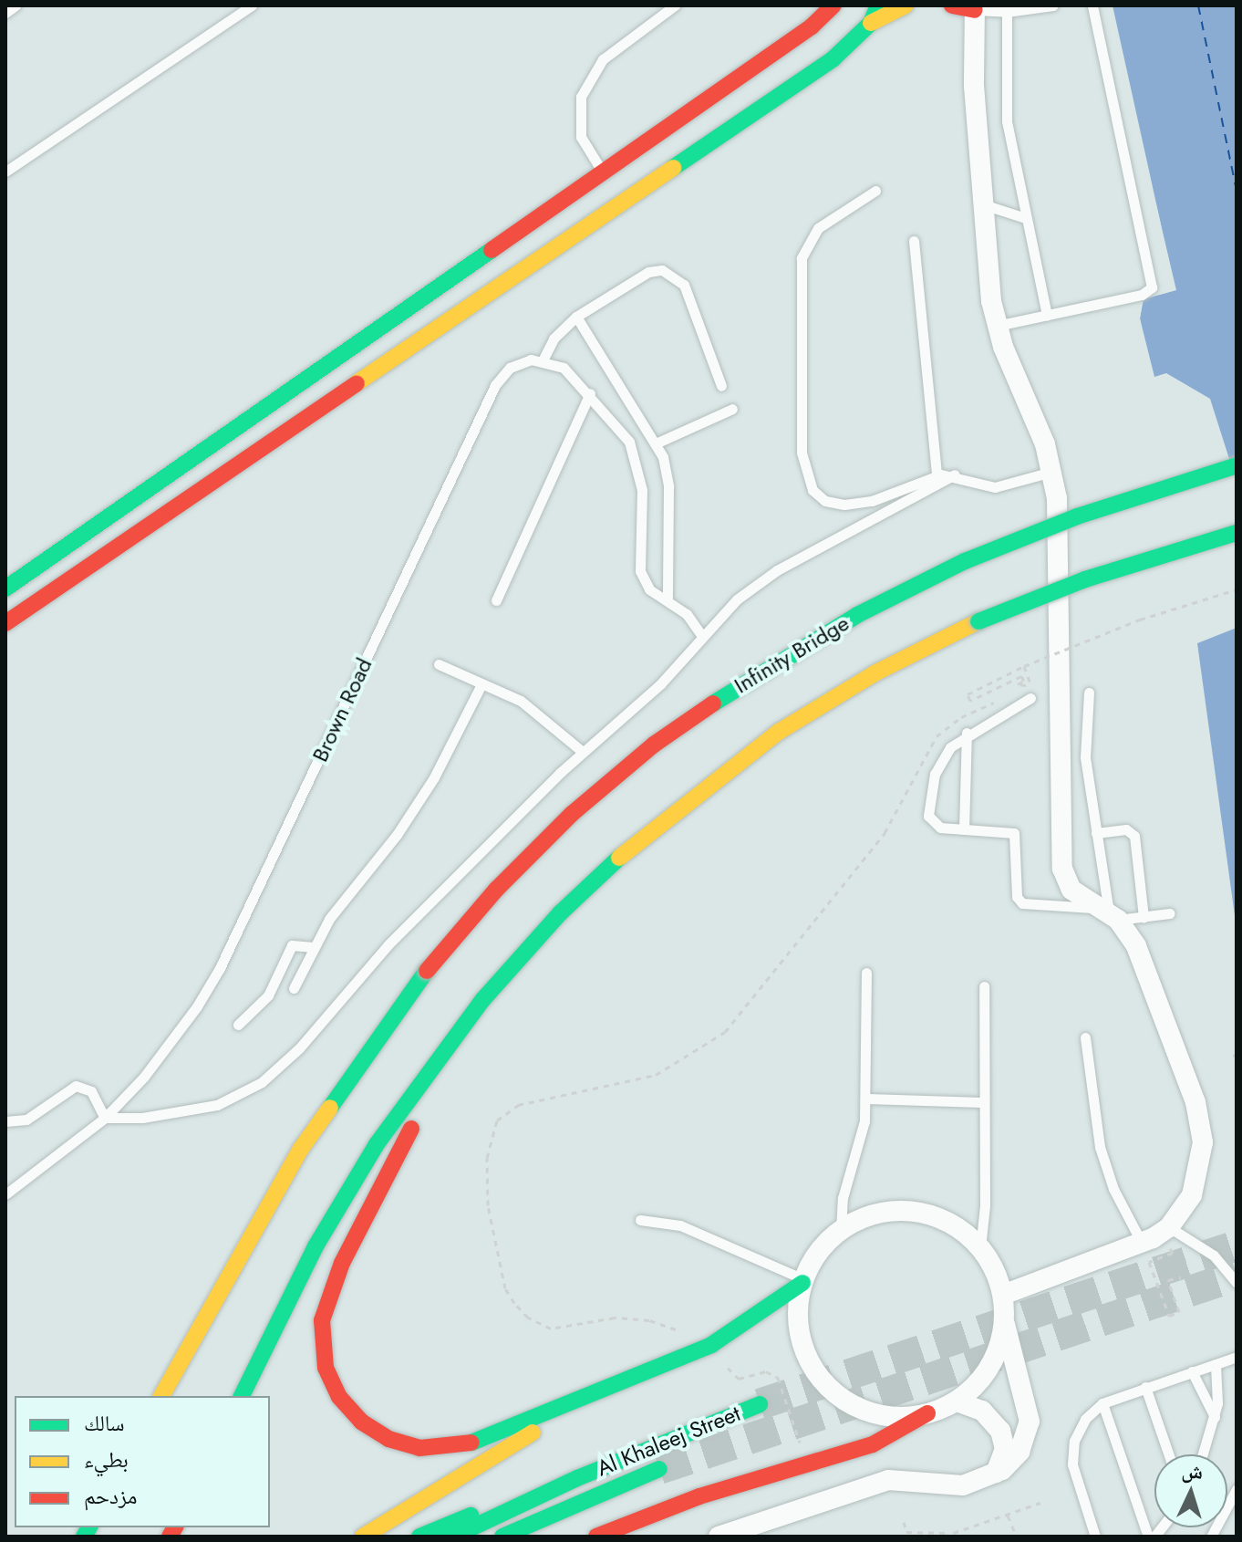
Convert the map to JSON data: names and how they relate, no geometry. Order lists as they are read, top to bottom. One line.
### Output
{"streets":{"main road":["Infinity Bridge","Al Khaleej Street"],"lane":["Brown Road"]},"legend":["سالك","بطيء","مزدحم"],"north":"top"}
